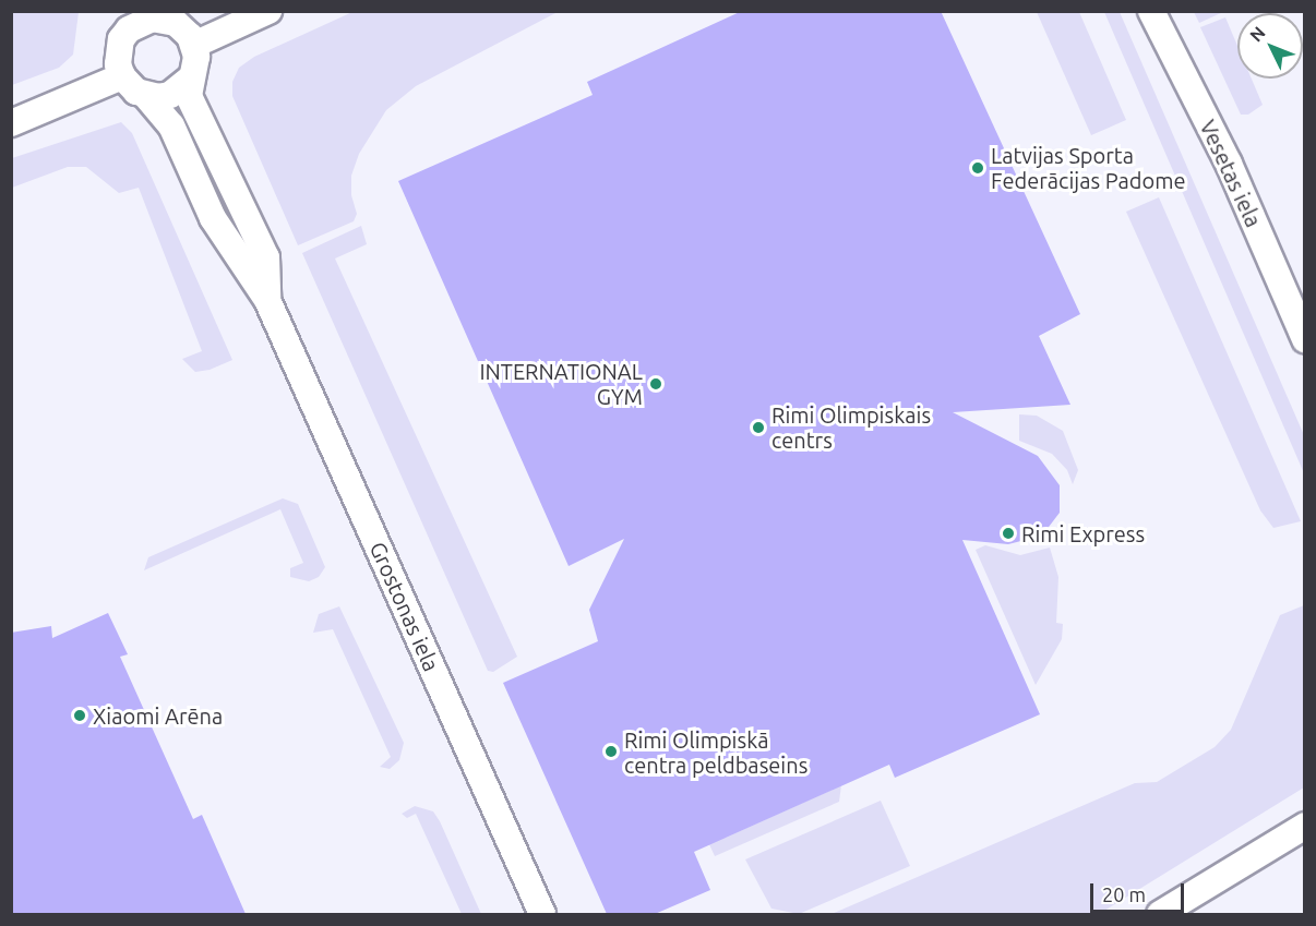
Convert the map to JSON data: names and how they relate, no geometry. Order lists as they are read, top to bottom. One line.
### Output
{"streets":{"street":["Vesetas iela","Grostonas iela"]},"places":["Latvijas Sporta Federācijas Padome","INTERNATIONAL GYM","Rimi Olimpiskais centrs","Rimi Express","Xiaomi Arēna","Rimi Olimpiskā centra peldbaseins"],"scale_bar":"20 m","north":"top left"}
